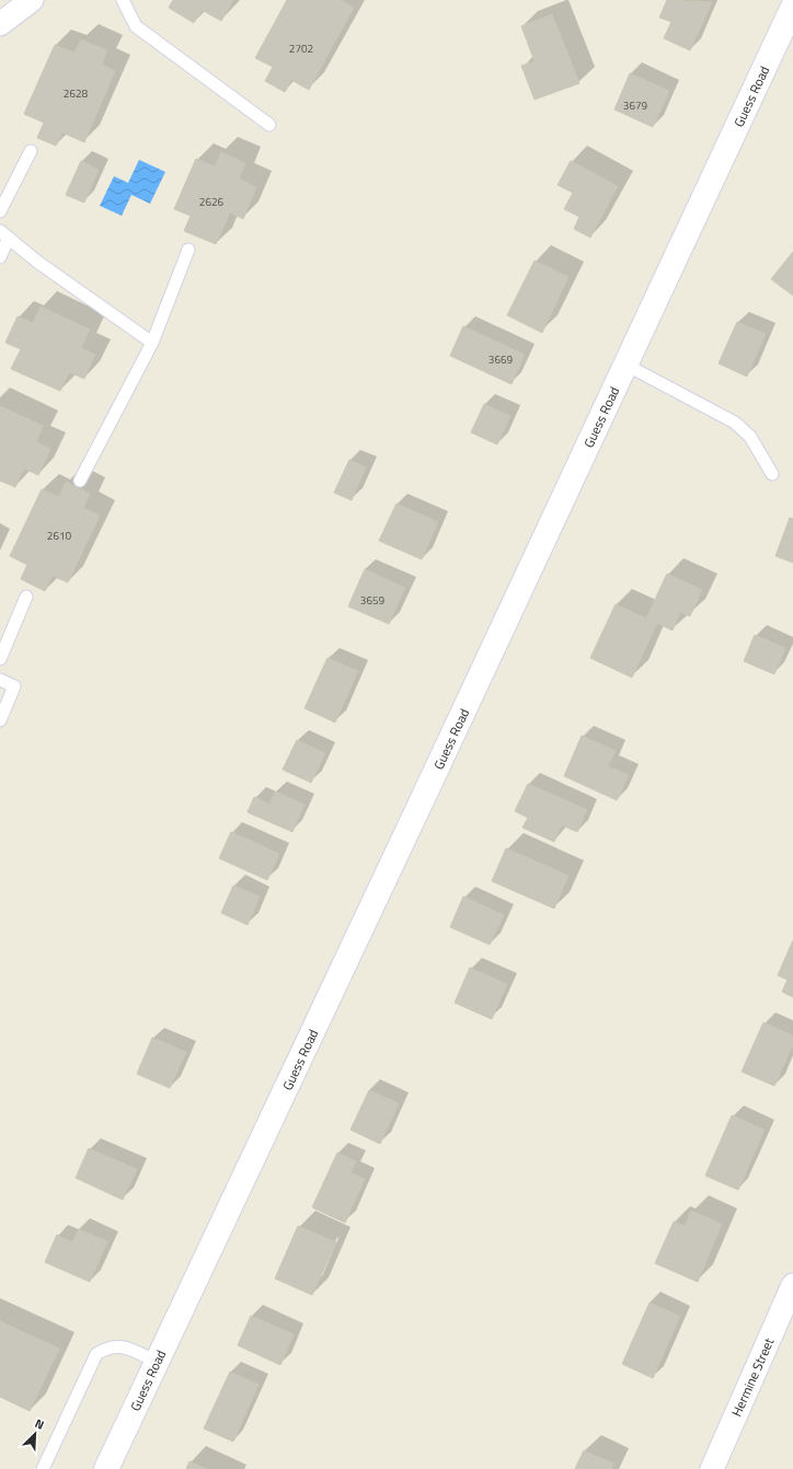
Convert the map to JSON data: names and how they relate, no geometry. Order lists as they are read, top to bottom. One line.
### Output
{"streets":{"main road":["Guess Road"],"street":["Hermine Street"]},"house_numbers":["2702","2628","3679","2626","3669","2610","3659"],"north":"top right"}
